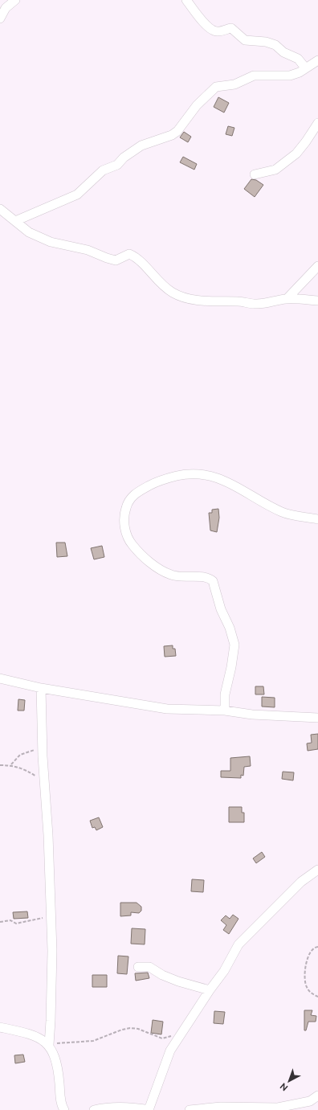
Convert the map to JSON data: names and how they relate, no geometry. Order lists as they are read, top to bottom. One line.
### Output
{"north":"bottom left"}
